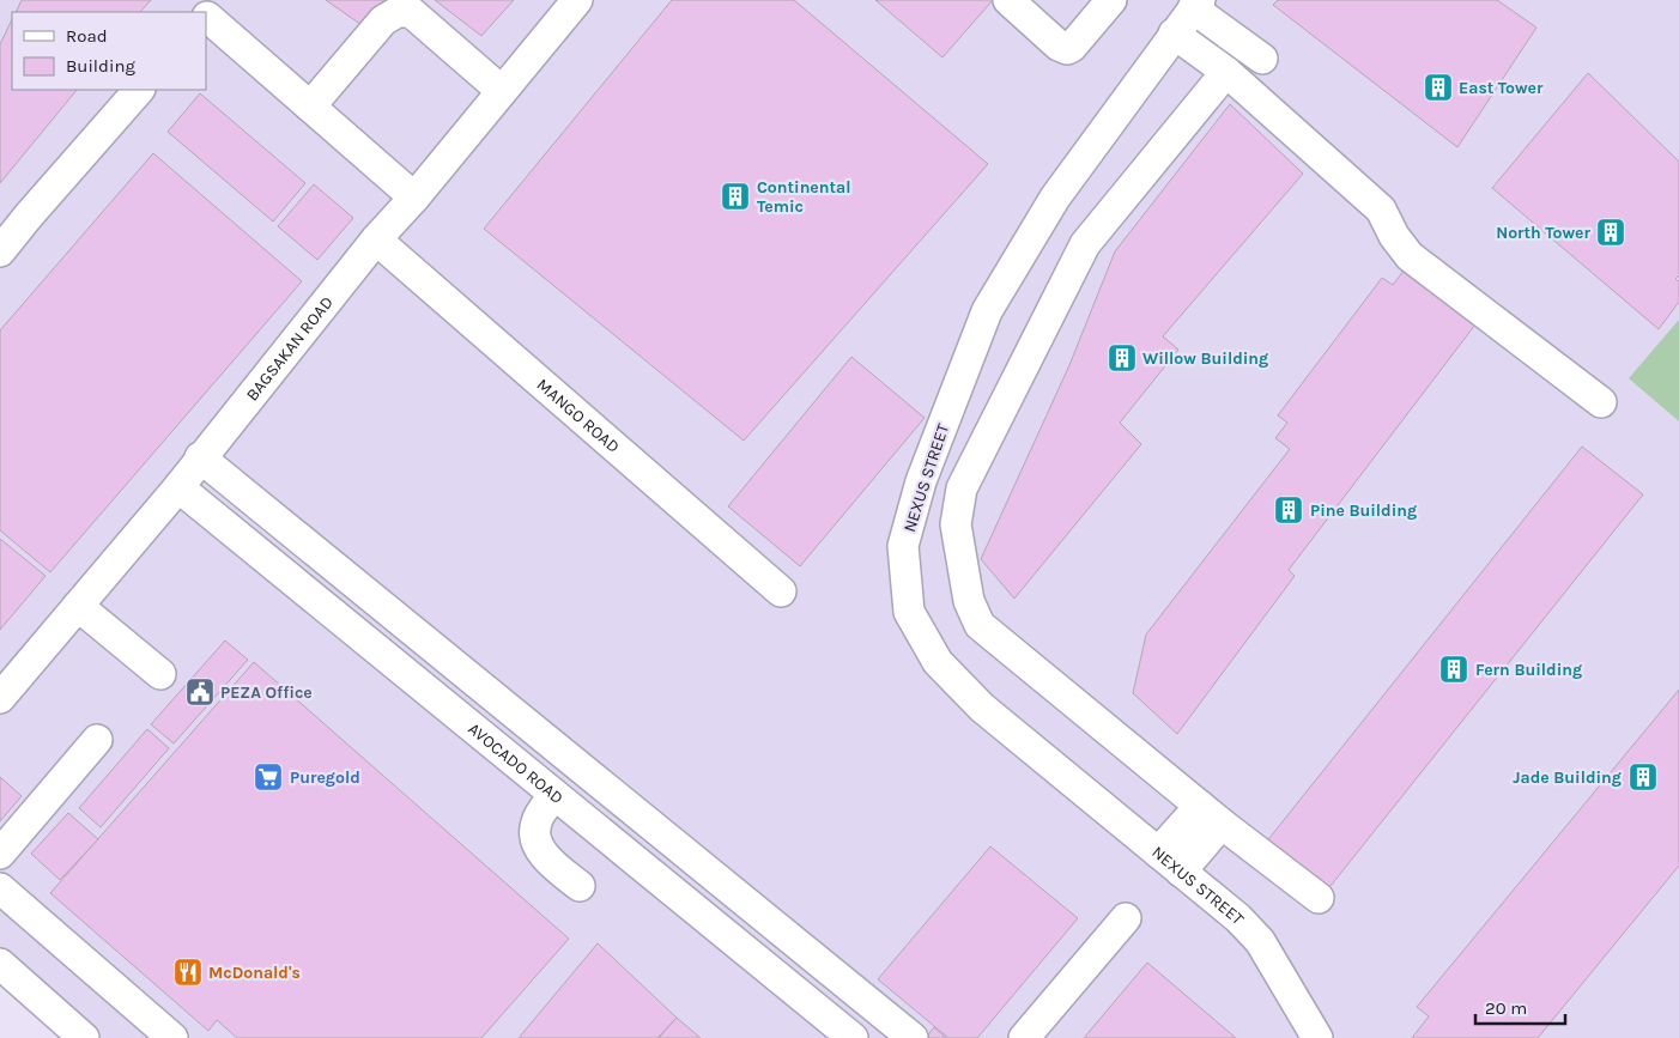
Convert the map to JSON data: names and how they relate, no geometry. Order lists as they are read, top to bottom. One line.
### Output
{"streets":{"street":["BAGSAKAN ROAD","MANGO ROAD","NEXUS STREET","AVOCADO ROAD"]},"crossings":[["BAGSAKAN ROAD","MANGO ROAD"],["BAGSAKAN ROAD","AVOCADO ROAD"]],"places":{"building":["East Tower","Continental Temic","North Tower","Willow Building","Pine Building","Fern Building","Jade Building"],"public building":["PEZA Office"],"supermarket":["Puregold"],"restaurant":["McDonald's"]},"legend":["Road","Building"],"scale_bar":"20 m"}
